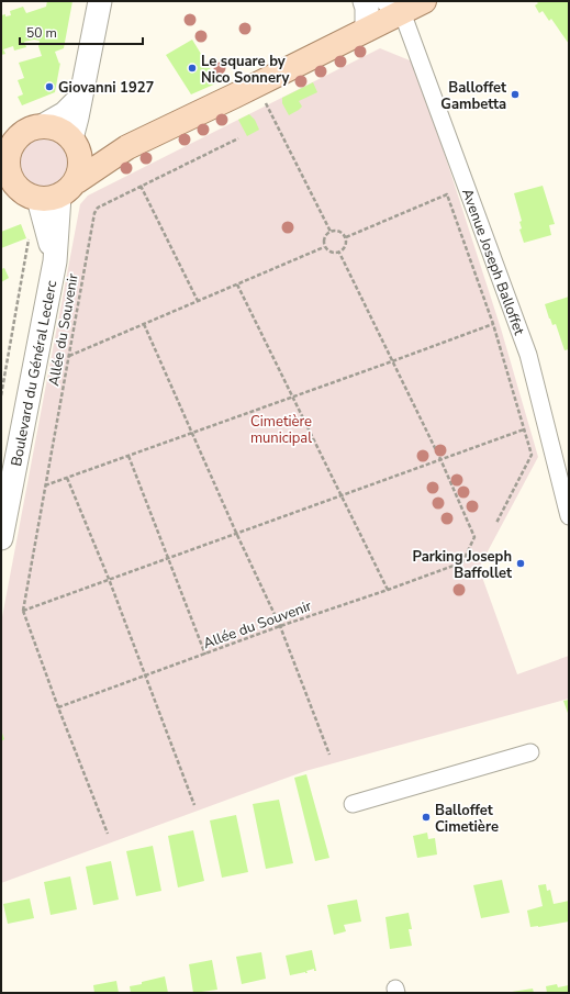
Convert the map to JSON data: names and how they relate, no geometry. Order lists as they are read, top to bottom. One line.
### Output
{"streets":{"main road":["Boulevard du Général Leclerc"],"street":["Avenue Joseph Balloffet"],"path":["Allée du Souvenir"]},"parks":["Cimetière municipal"],"places":["Le square by Nico Sonnery","Giovanni 1927","Balloffet Gambetta","Parking Joseph Baffollet","Balloffet Cimetière"],"scale_bar":"50 m"}
